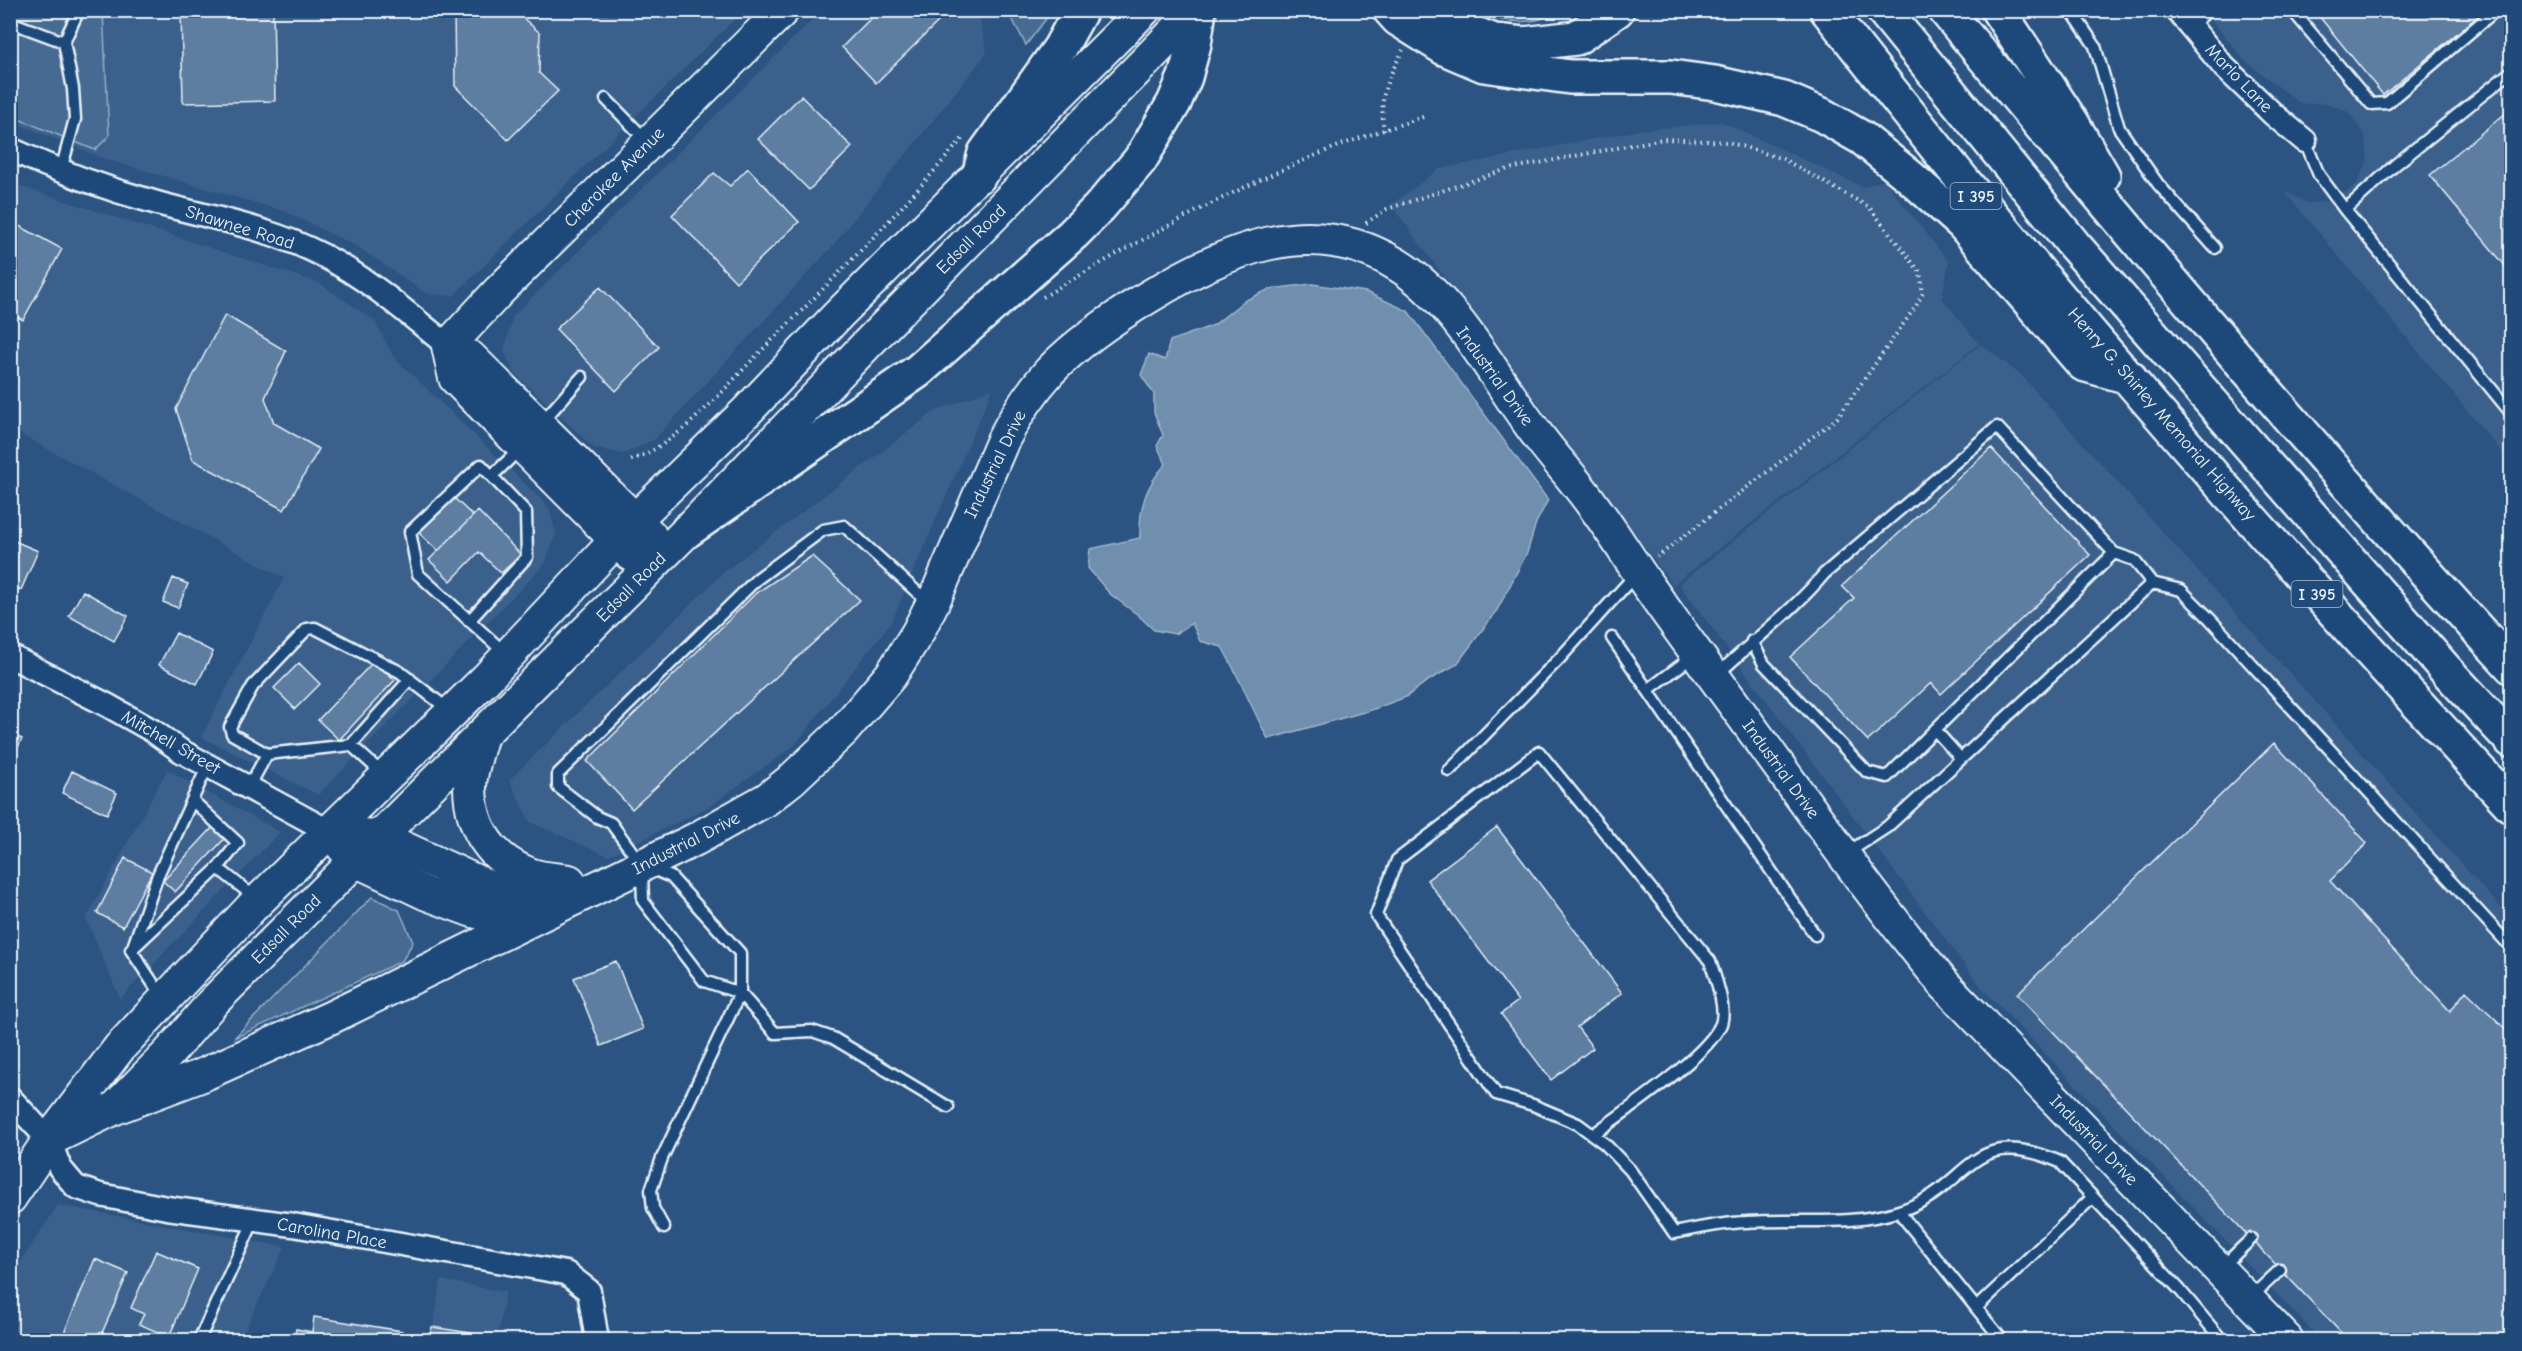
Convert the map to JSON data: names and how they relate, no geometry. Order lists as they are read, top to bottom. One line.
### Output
{"streets":{"highway":["I 395","Henry G. Shirley Memorial Highway"],"street":["Marlo Lane","Cherokee Avenue","Shawnee Road","Edsall Road","Industrial Drive","Mitchell Street","Carolina Place"]},"crossings":[["Cherokee Avenue","Shawnee Road"],["Edsall Road","Industrial Drive"],["Edsall Road","Carolina Place"],["Industrial Drive","Mitchell Street"]]}
